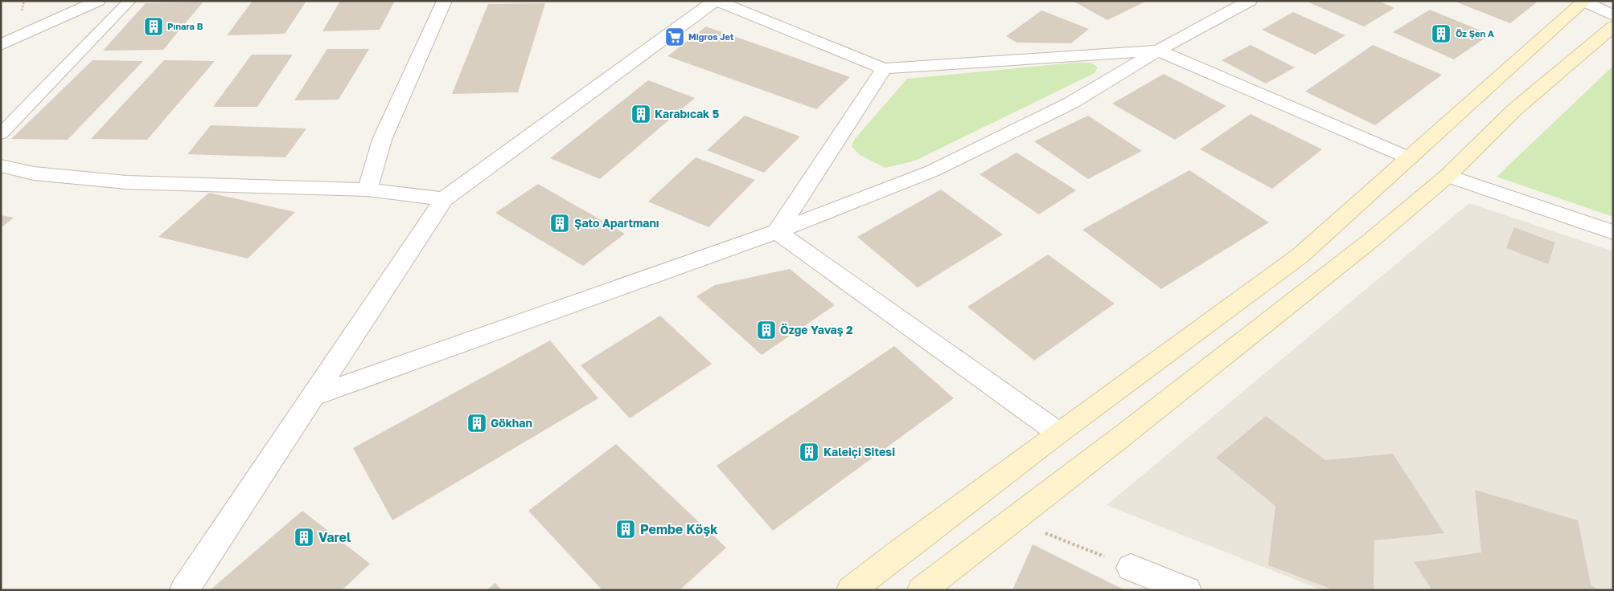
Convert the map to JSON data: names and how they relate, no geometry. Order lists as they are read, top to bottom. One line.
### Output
{"places":{"building":["Pınara B","Öz Şen A","Karabıcak 5","Şato Apartmanı","Özge Yavaş 2","Gökhan","Kaleiçi Sitesi","Pembe Köşk","Varel"],"supermarket":["Migros Jet"]}}
